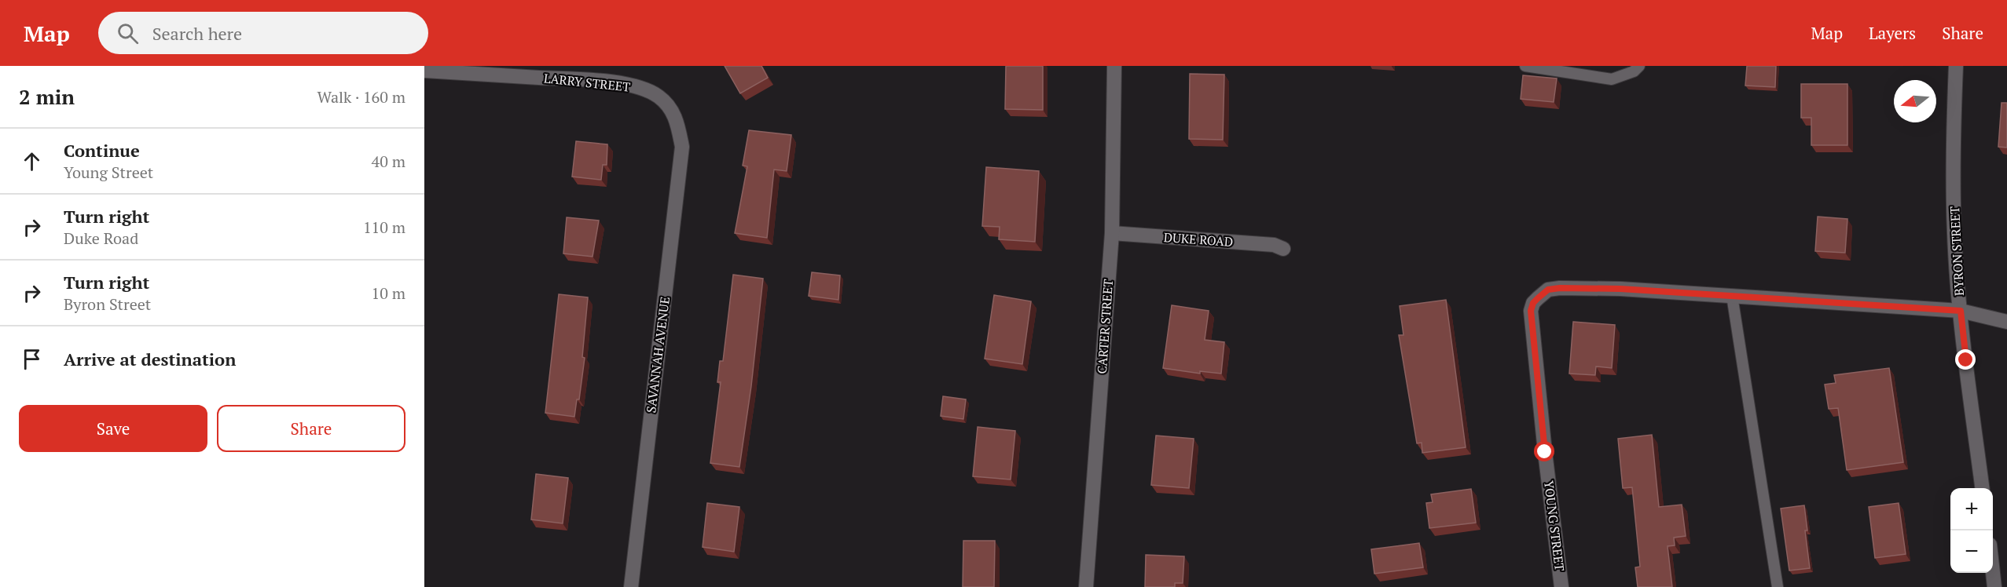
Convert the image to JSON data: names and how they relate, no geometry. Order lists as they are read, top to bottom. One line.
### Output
{"streets":{"street":["LARRY STREET","DUKE ROAD","BYRON STREET","CARTER STREET","SAVANNAH AVENUE","YOUNG STREET"]},"crossings":[["LARRY STREET","SAVANNAH AVENUE"],["DUKE ROAD","CARTER STREET"]],"north":"left","page":{"header":"Map","search":"Search here","nav":["Map","Layers","Share"],"heading":["2 min","Walk · 160 m"],"list":[["Continue","Young Street","40 m"],["Turn right","Duke Road","110 m"],["Turn right","Byron Street","10 m"],"Arrive at destination"],"buttons":["Save","Share"],"map_buttons":["+","−"]}}
